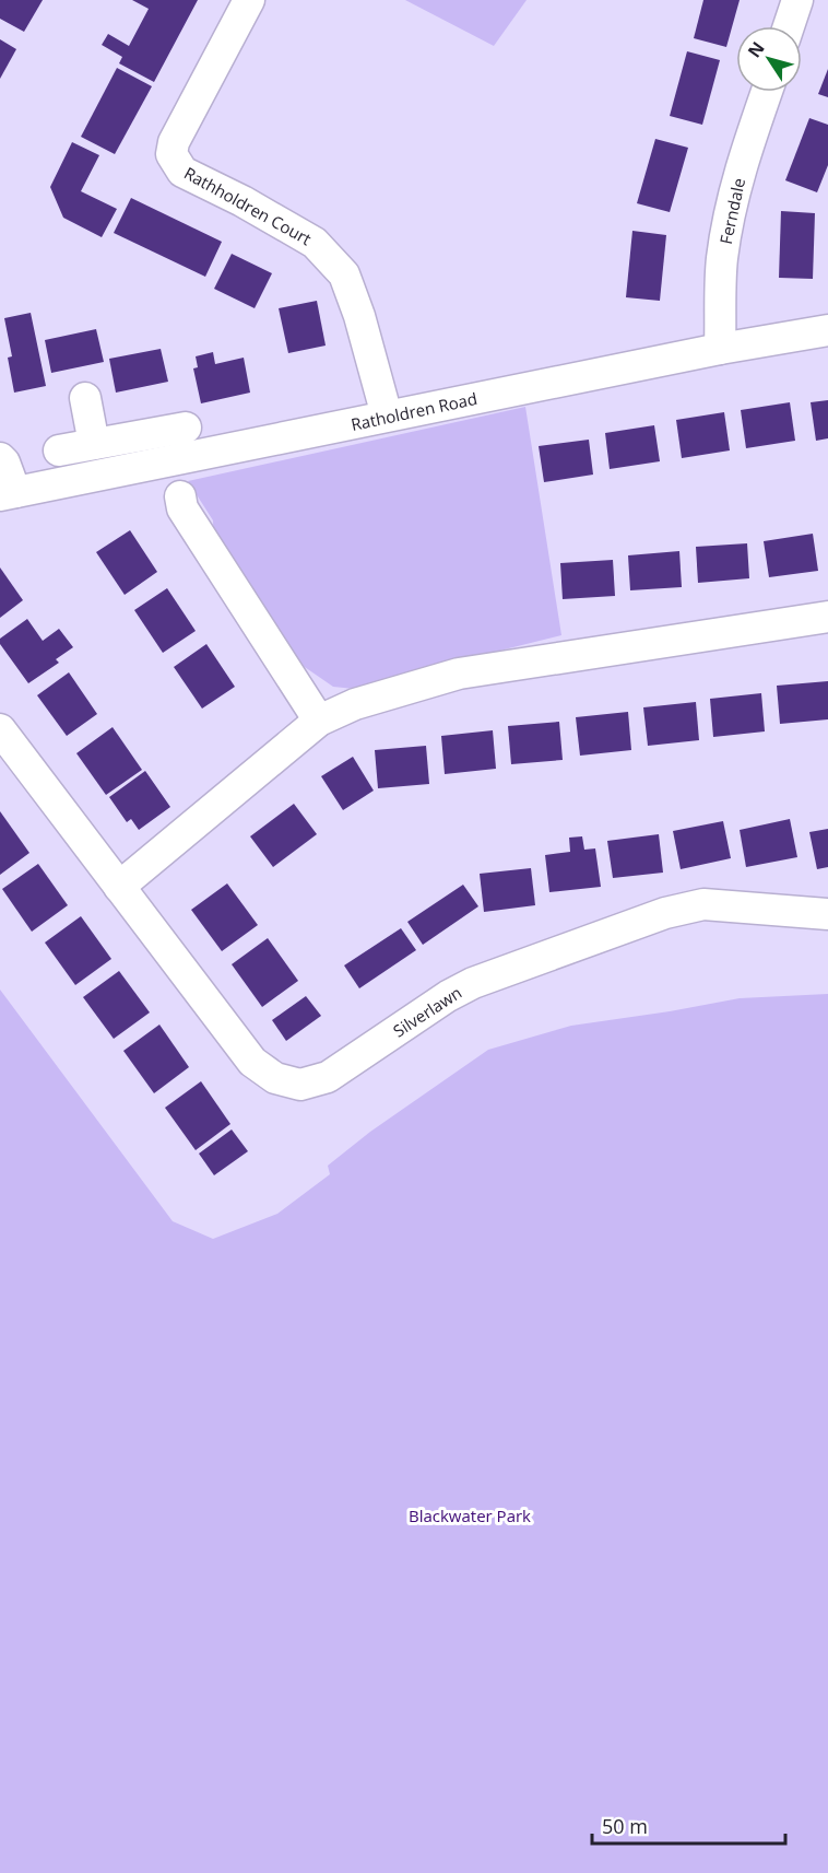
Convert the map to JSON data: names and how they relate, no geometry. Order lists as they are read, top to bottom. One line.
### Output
{"streets":{"street":["Rathholdren Court","Ferndale","Ratholdren Road","Silverlawn"]},"crossings":[["Rathholdren Court","Ratholdren Road"],["Ferndale","Ratholdren Road"]],"parks":["Blackwater Park"],"scale_bar":"50 m","north":"top left"}
